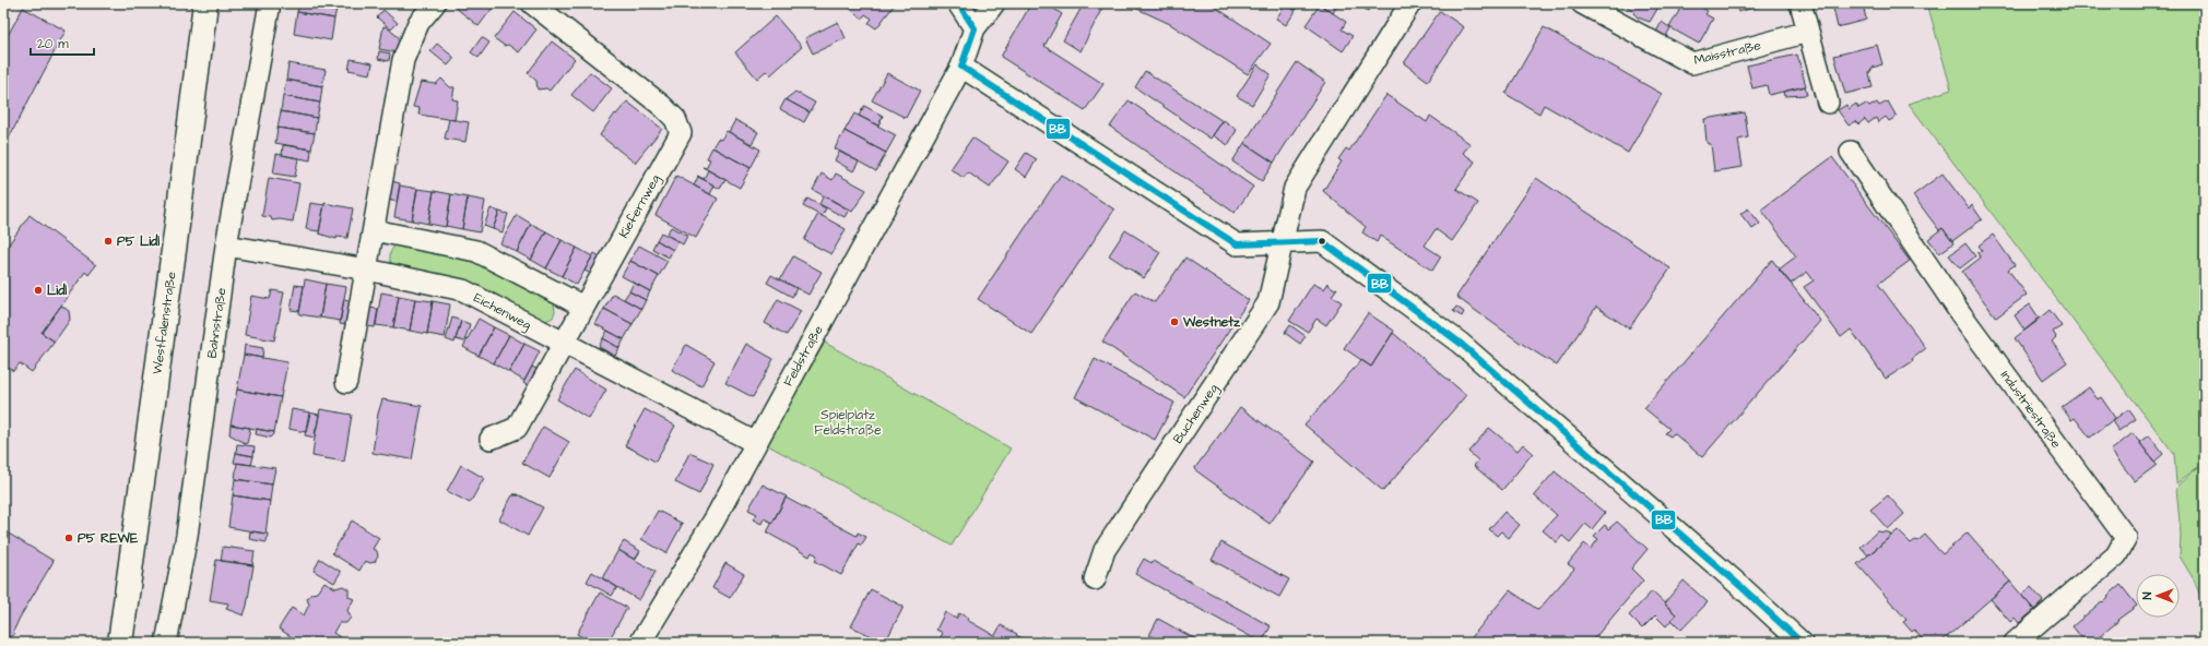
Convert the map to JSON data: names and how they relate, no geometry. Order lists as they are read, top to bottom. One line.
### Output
{"streets":{"main road":["Westfalenstraße"],"street":["Maisstraße","Kiefernweg","Eichenweg","Bahnstraße","Feldstraße","Industriestraße","Buchenweg"]},"crossings":[["Kiefernweg","Eichenweg"],["Eichenweg","Bahnstraße"],["Eichenweg","Feldstraße"]],"parks":["Spielplatz Feldstraße"],"places":["P5 Lidl","Lidl","Westnetz","P5 REWE"],"lines":["transit line BB"],"scale_bar":"20 m","north":"left"}
